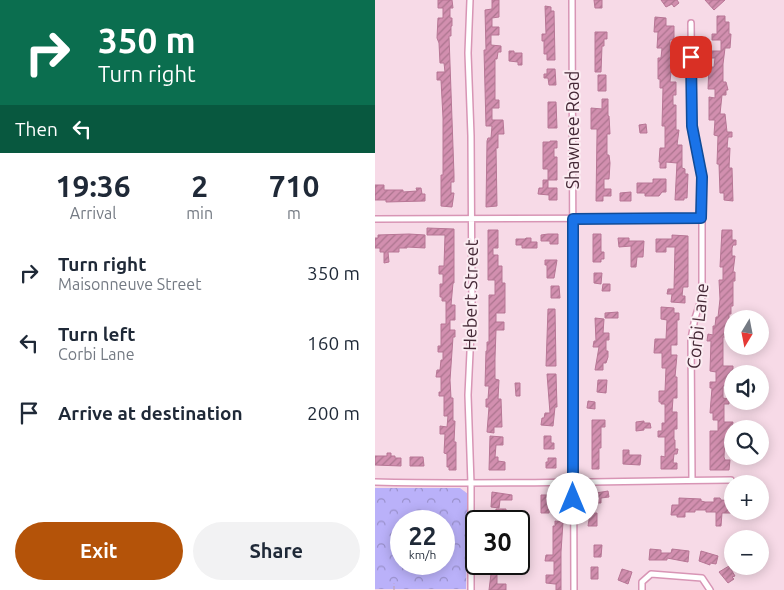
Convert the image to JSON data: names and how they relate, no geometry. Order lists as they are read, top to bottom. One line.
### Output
{"streets":{"street":["Shawnee Road","Hebert Street","Corbi Lane"]},"north":"bottom","page":{"turn":["350 m","Turn right"],"then":"Then","eta":["19:36","Arrival","2","min","710","m"],"list":[{"name":"Turn right","note":"Maisonneuve Street","value":"350 m"},{"name":"Turn left","note":"Corbi Lane","value":"160 m"},{"name":"Arrive at destination","value":"200 m"}],"map_buttons":["+","−"],"speed":"22 km/h","limit":"30","buttons":["Exit","Share"]}}
